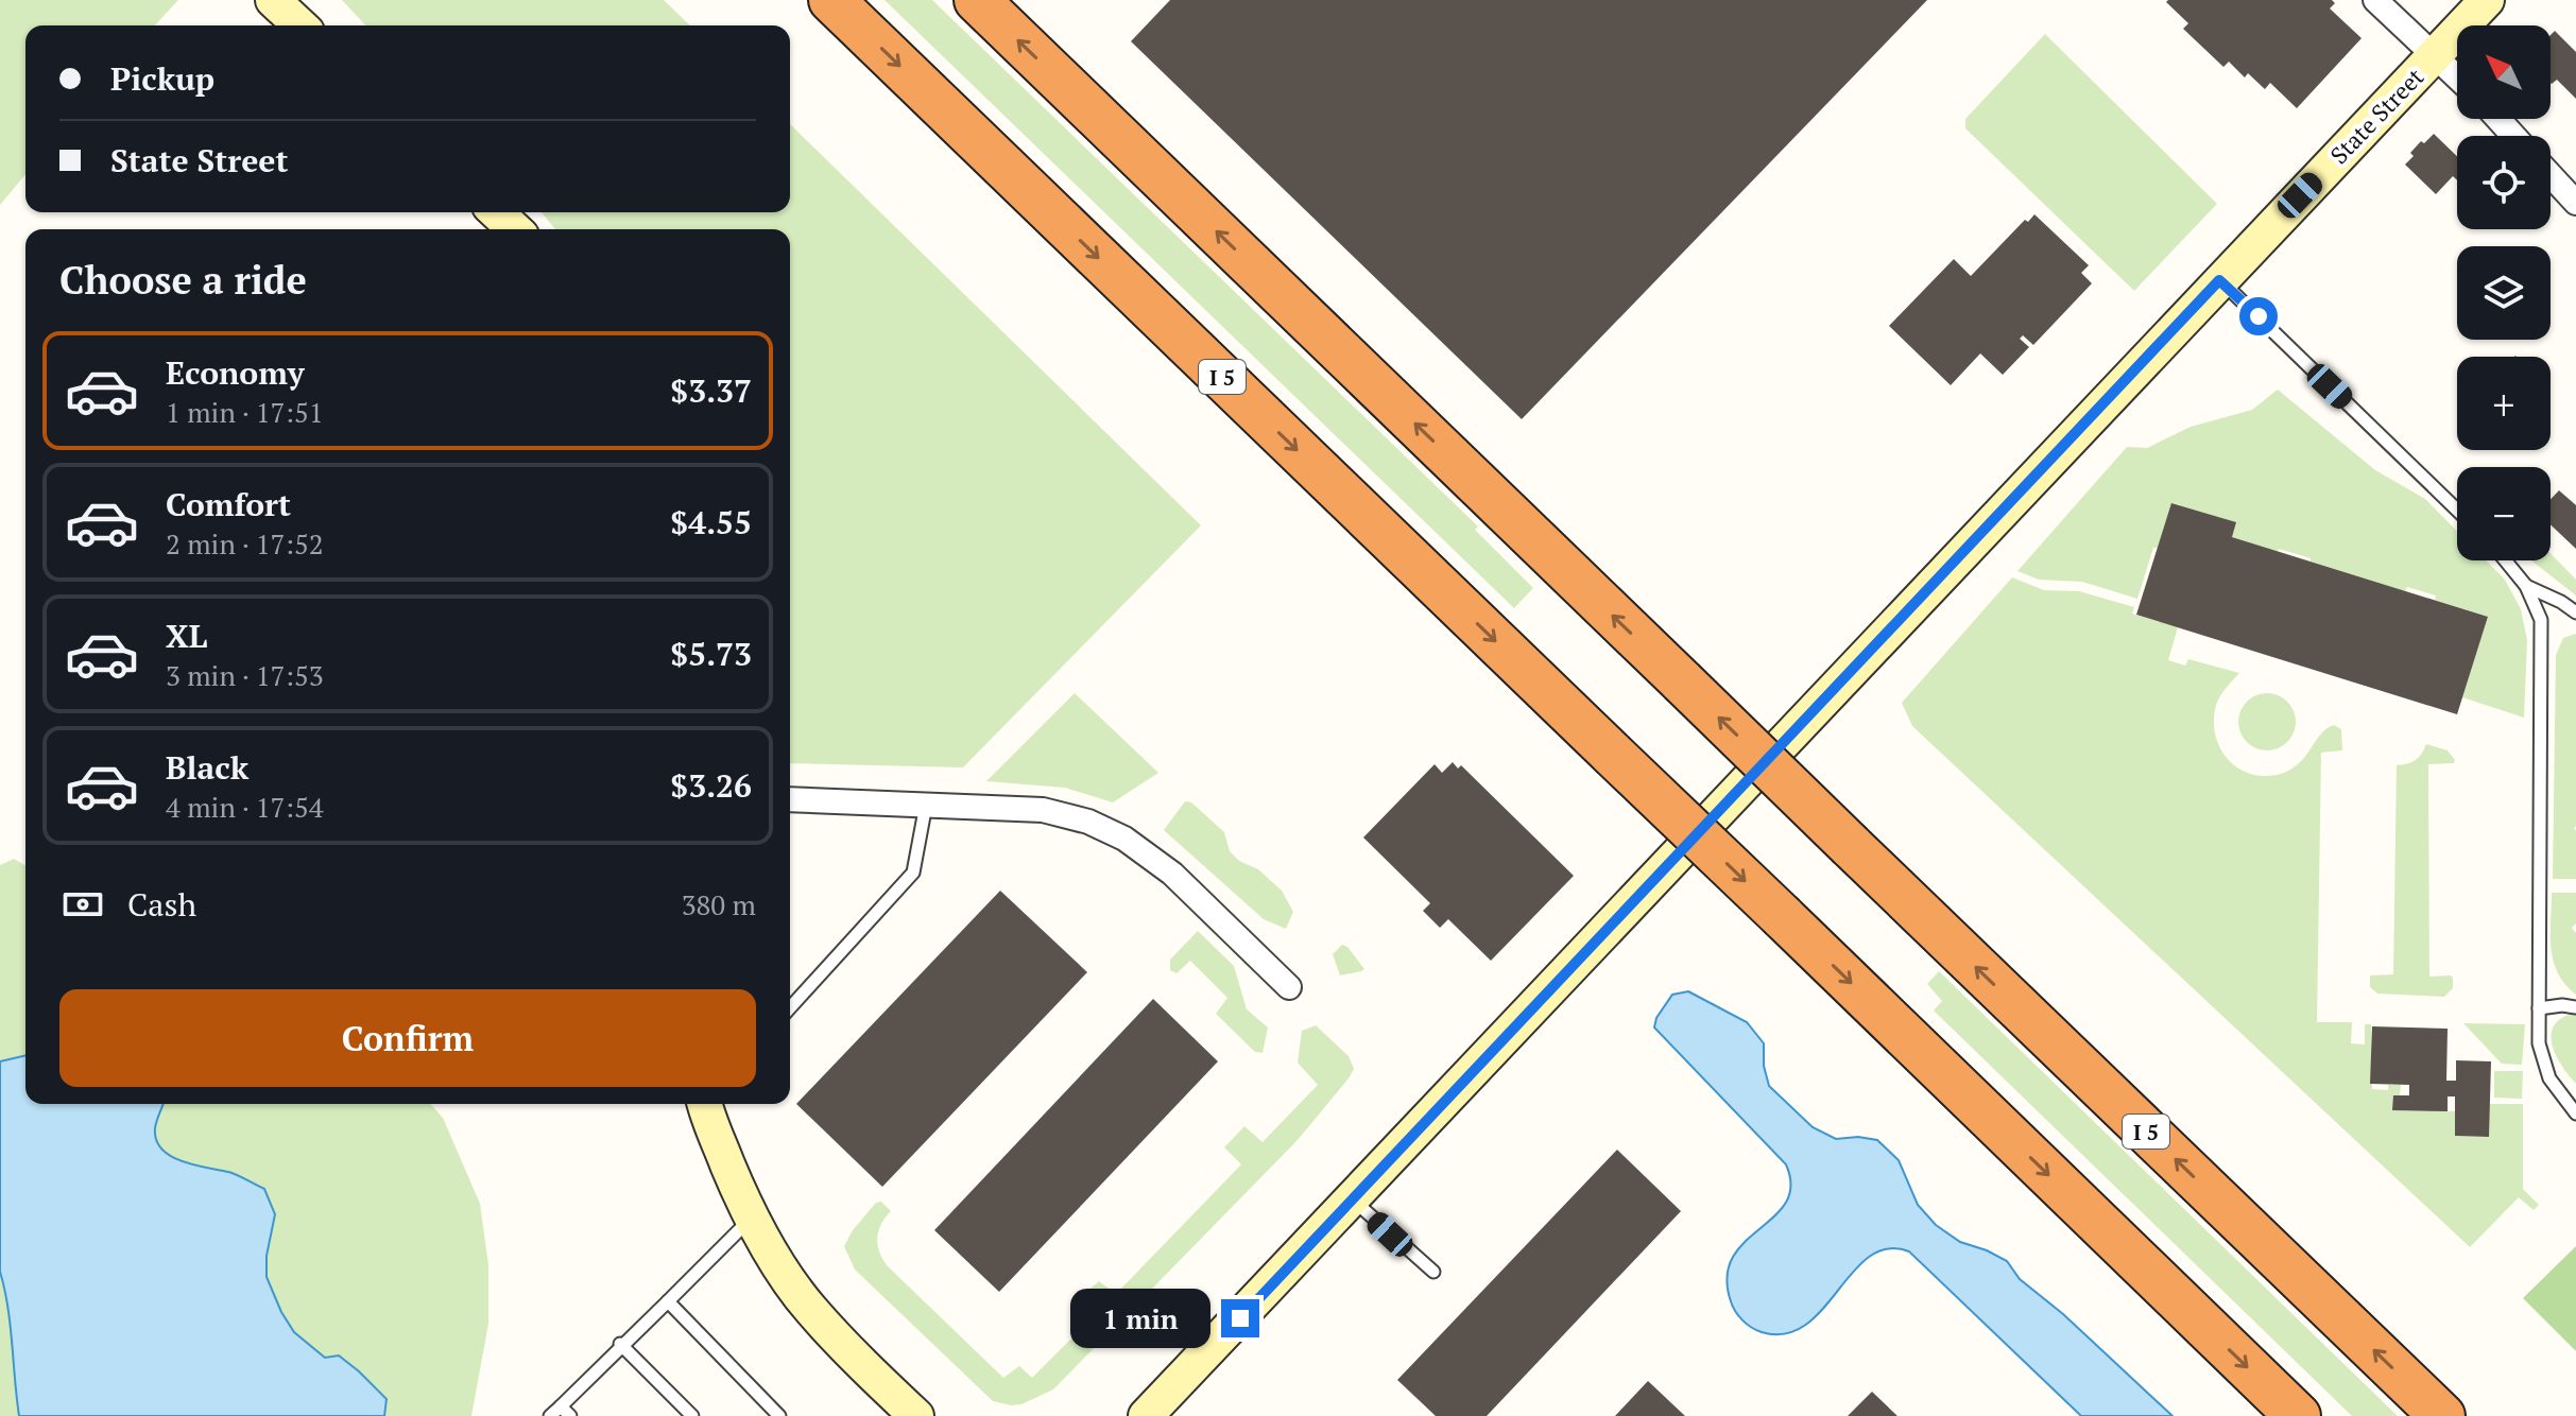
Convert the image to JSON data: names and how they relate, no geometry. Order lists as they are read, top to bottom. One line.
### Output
{"streets":{"highway":["I 5"],"main road":["State Street"]},"north":"top left","page":{"map_buttons":["+","−"],"banner":["Pickup","State Street"],"heading":"Choose a ride","list":[{"name":"Economy","note":"1 min · 17:51","value":"$3.37"},{"name":"Comfort","note":"2 min · 17:52","value":"$4.55"},{"name":"XL","note":"3 min · 17:53","value":"$5.73"},{"name":"Black","note":"4 min · 17:54","value":"$3.26"}],"pay":["Cash","380 m"],"buttons":"Confirm","bubble":"1 min"}}
